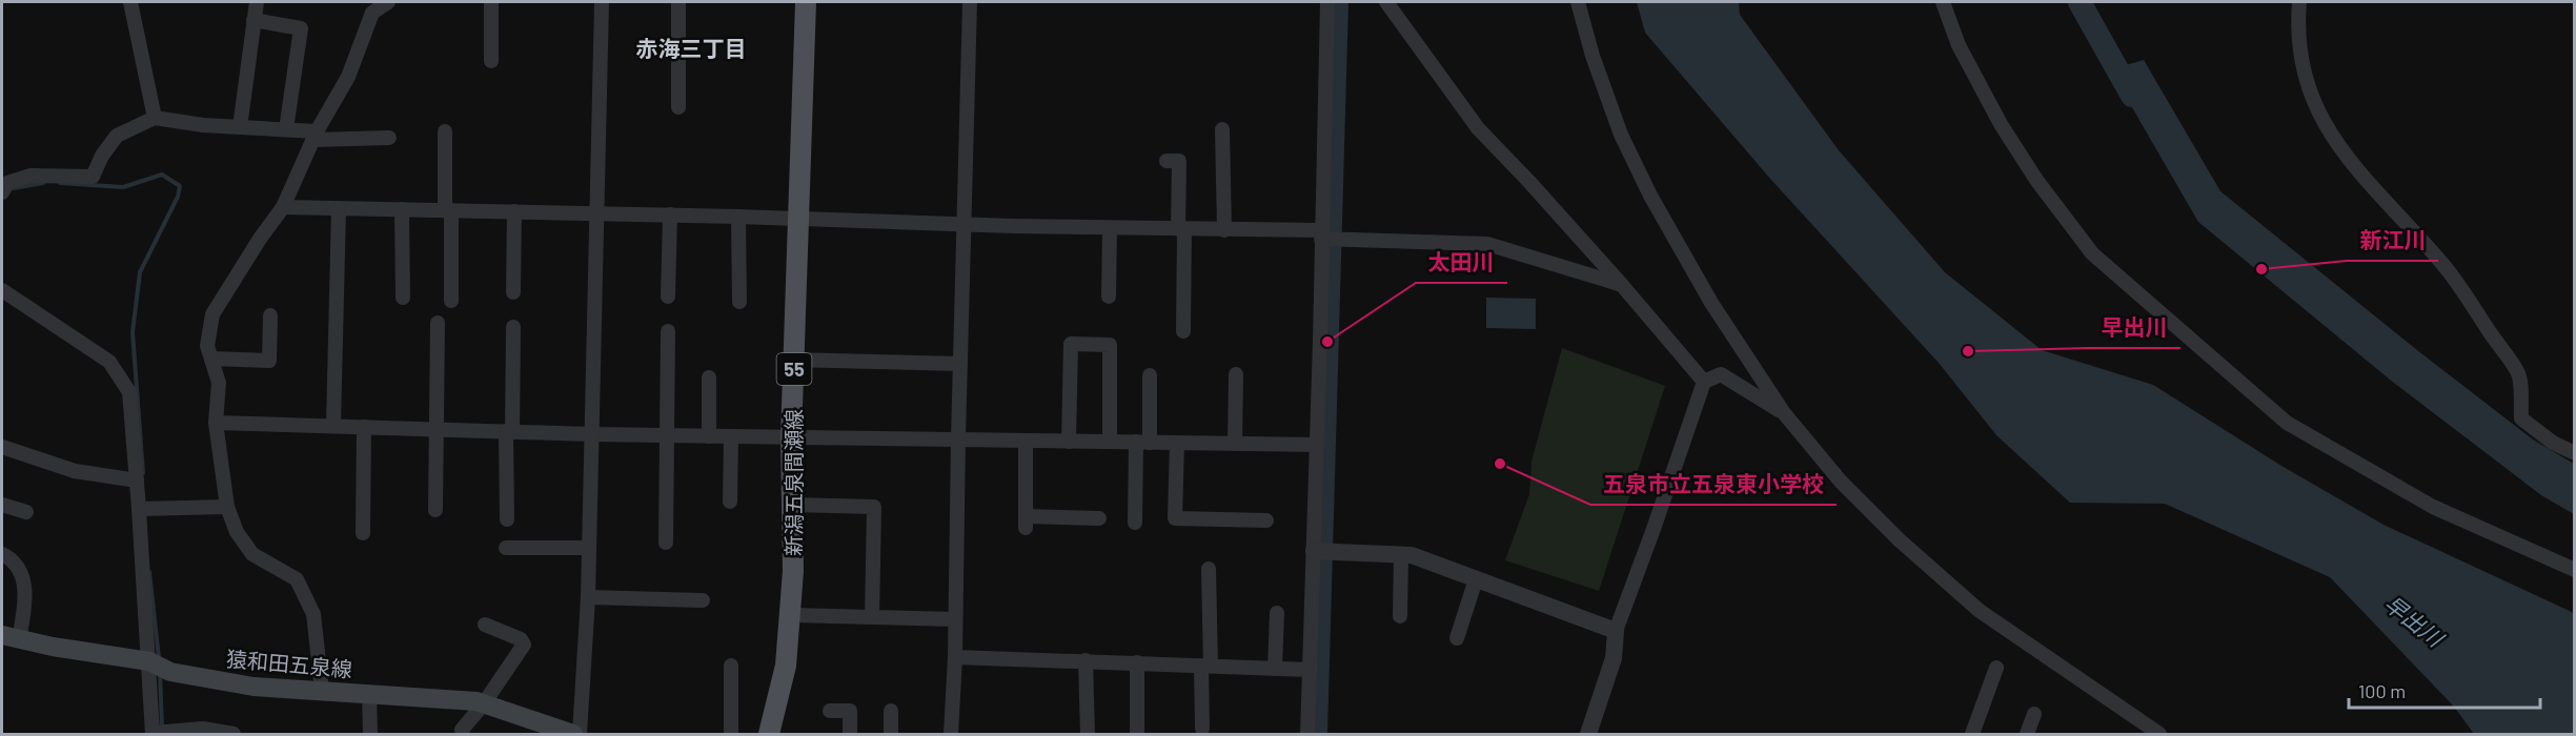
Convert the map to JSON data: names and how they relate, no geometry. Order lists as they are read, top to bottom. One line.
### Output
{"streets":{"main road":["55","新潟五泉間瀬線","猿和田五泉線"]},"districts":["赤海三丁目"],"water":["早出川"],"places":["新江川","太田川","早出川","五泉市立五泉東小学校"],"scale_bar":"100 m"}
